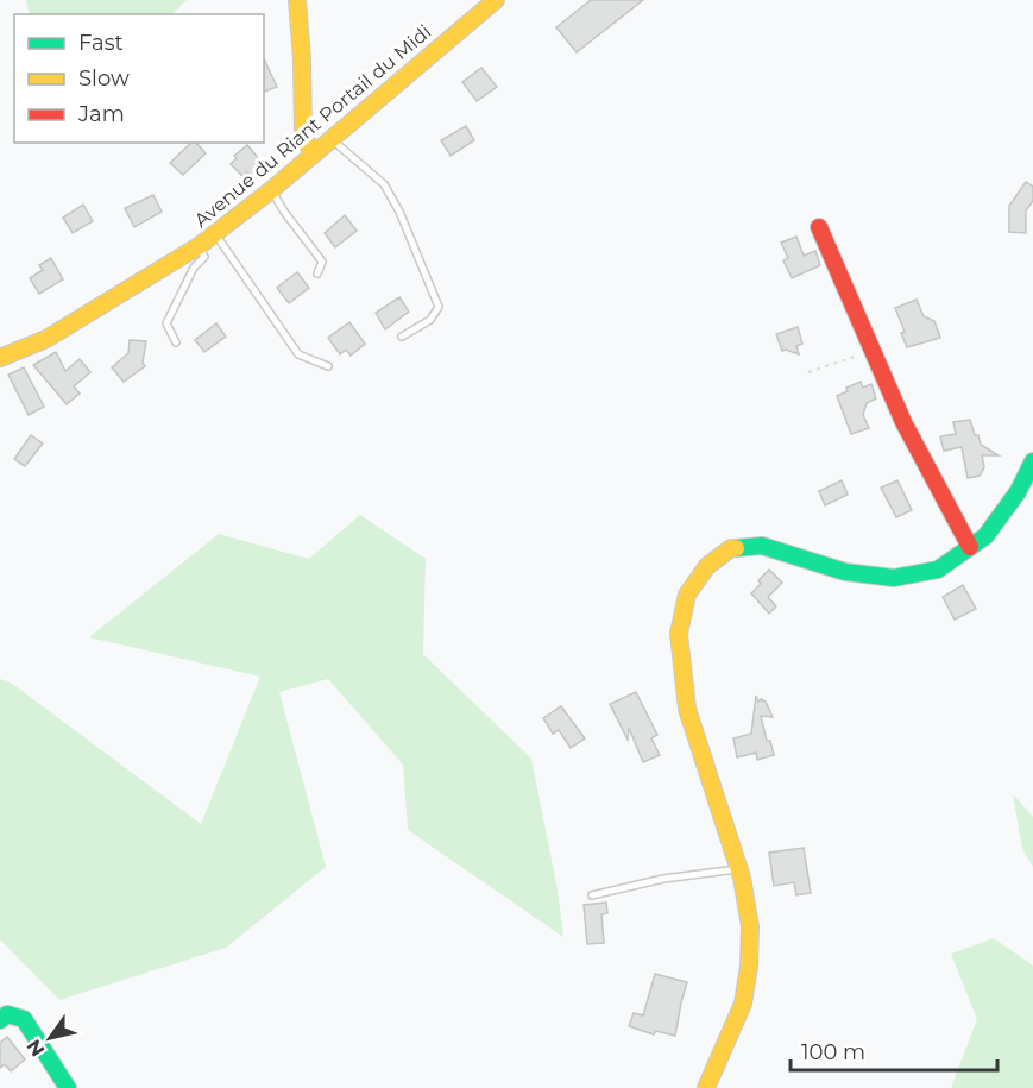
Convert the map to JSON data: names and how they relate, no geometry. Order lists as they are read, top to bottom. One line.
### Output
{"streets":{"street":["Avenue du Riant Portail du Midi"]},"legend":["Fast","Slow","Jam"],"scale_bar":"100 m","north":"bottom left"}
